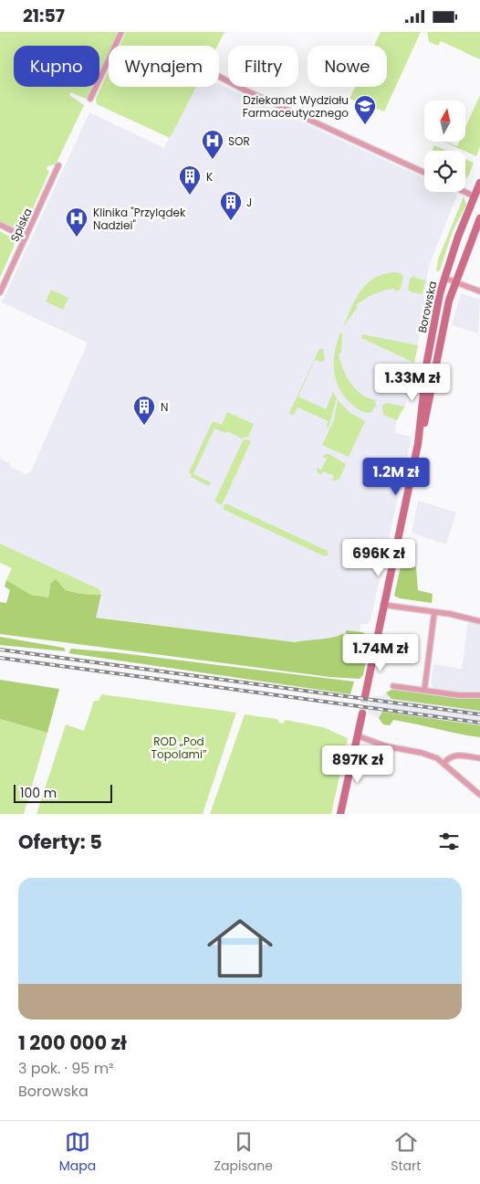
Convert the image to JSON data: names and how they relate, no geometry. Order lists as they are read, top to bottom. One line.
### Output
{"streets":{"street":["Spiska","Borowska"]},"parks":["ROD „Pod Topolami”"],"places":{"school or university":["Dziekanat Wydziału Farmaceutycznego"],"hospital":["SOR","Klinika \"Przylądek Nadziei\""],"building":["K","J","N"]},"scale_bar":"100 m","north":"top","page":{"status":"21:57","chip":["Kupno","Wynajem","Filtry","Nowe"],"price":["1.33M zł","1.2M zł","696K zł","1.74M zł","897K zł"],"scale":"100 m","heading":"Oferty: 5","list":[{"name":"1 200 000 zł","note":"3 pok. · 95 m² · Borowska"}],"tabs":["Mapa","Zapisane","Start"]}}
